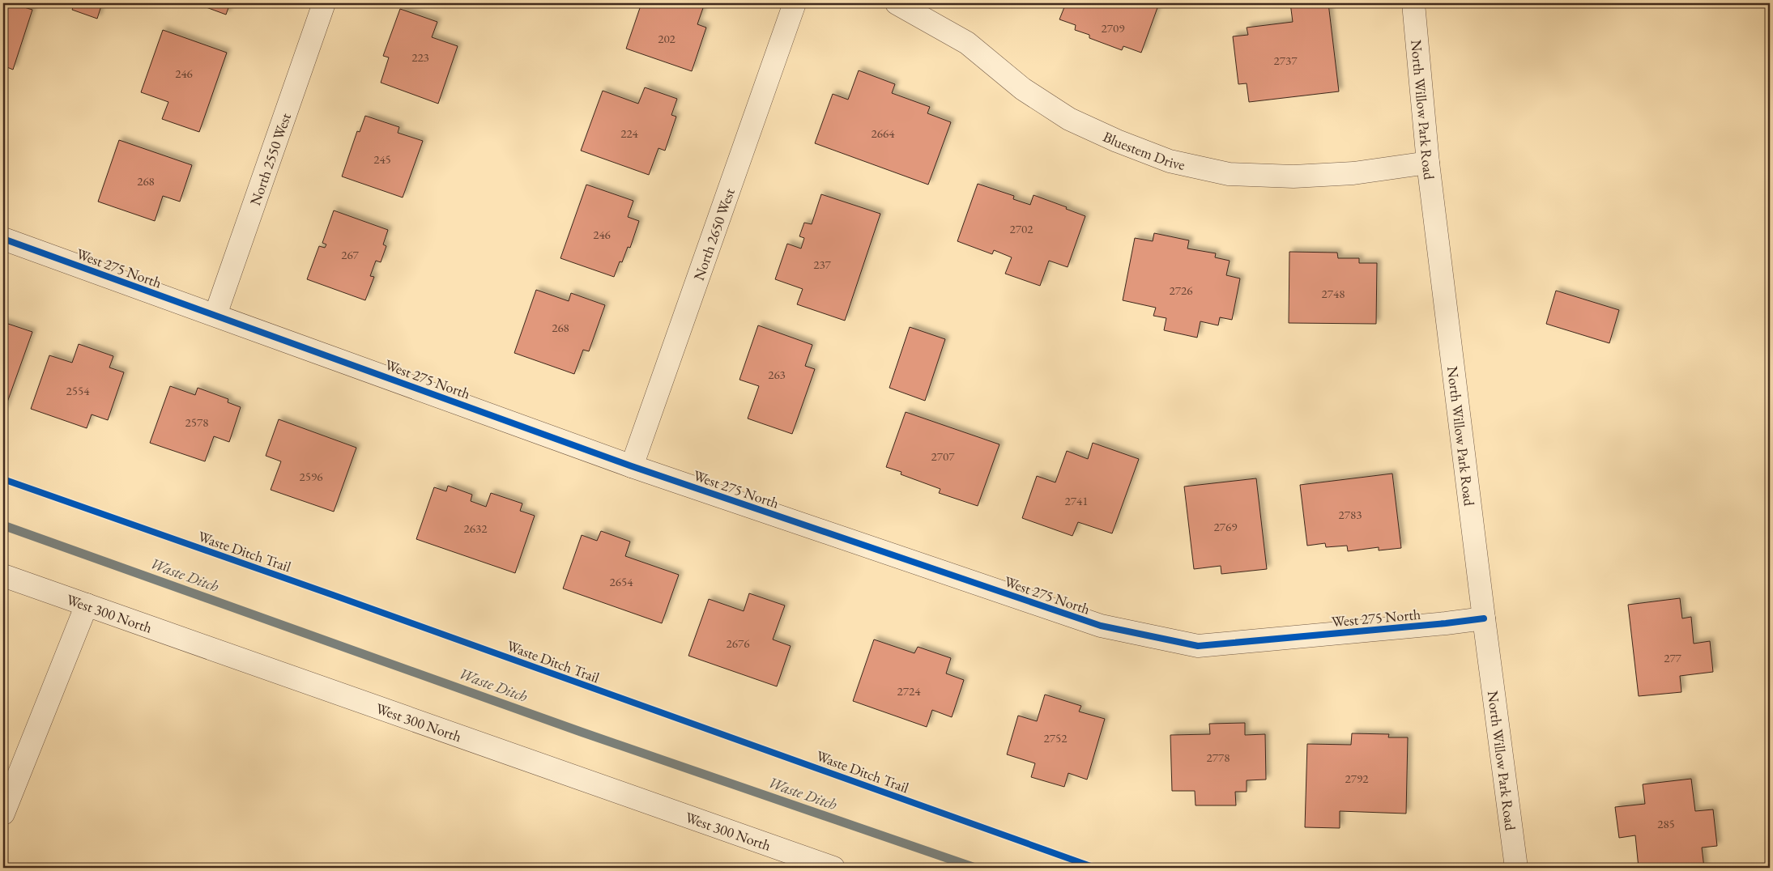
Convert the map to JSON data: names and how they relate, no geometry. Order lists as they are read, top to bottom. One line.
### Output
{"streets":{"street":["North Willow Park Road","Bluestem Drive","North 2550 West","North 2650 West","West 275 North","West 300 North"],"cycle path":["Waste Ditch Trail"]},"crossings":[["North Willow Park Road","Bluestem Drive"],["North Willow Park Road","West 275 North"],["North 2550 West","West 275 North"],["North 2650 West","West 275 North"]],"water":["Waste Ditch"],"house_numbers":["2709","202","223","2737","246","224","2664","245","268","2702","246","267","237","2726","2748","268","263","2554","2578","2707","2596","2741","2783","2769","2632","2654","2676","277","2724","2752","2778","2792","285"]}
